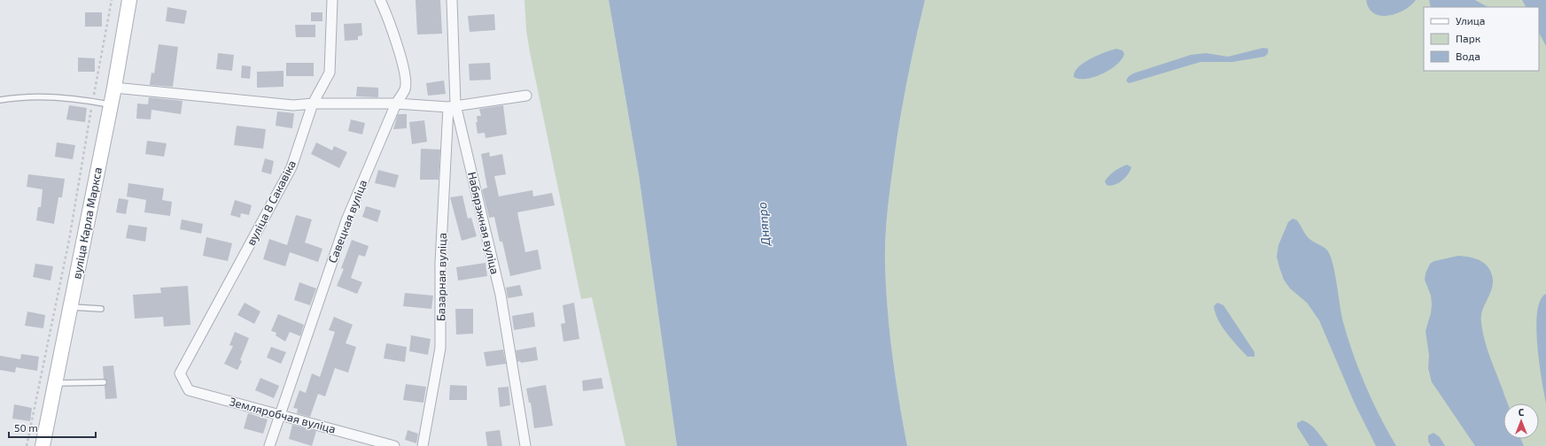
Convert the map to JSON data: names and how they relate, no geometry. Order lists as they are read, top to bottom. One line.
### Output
{"streets":{"main road":["вуліца Карла Маркса"],"street":["вуліца 8 Сакавіка","Савецкая вуліца","Набярэжная вуліца","Базарная вуліца","Земляробчая вуліца"]},"crossings":[["вуліца 8 Сакавіка","Земляробчая вуліца"],["Савецкая вуліца","Земляробчая вуліца"],["Набярэжная вуліца","Базарная вуліца"]],"water":["Дняпро"],"legend":["Улица","Парк","Вода"],"scale_bar":"50 m","north":"top"}
